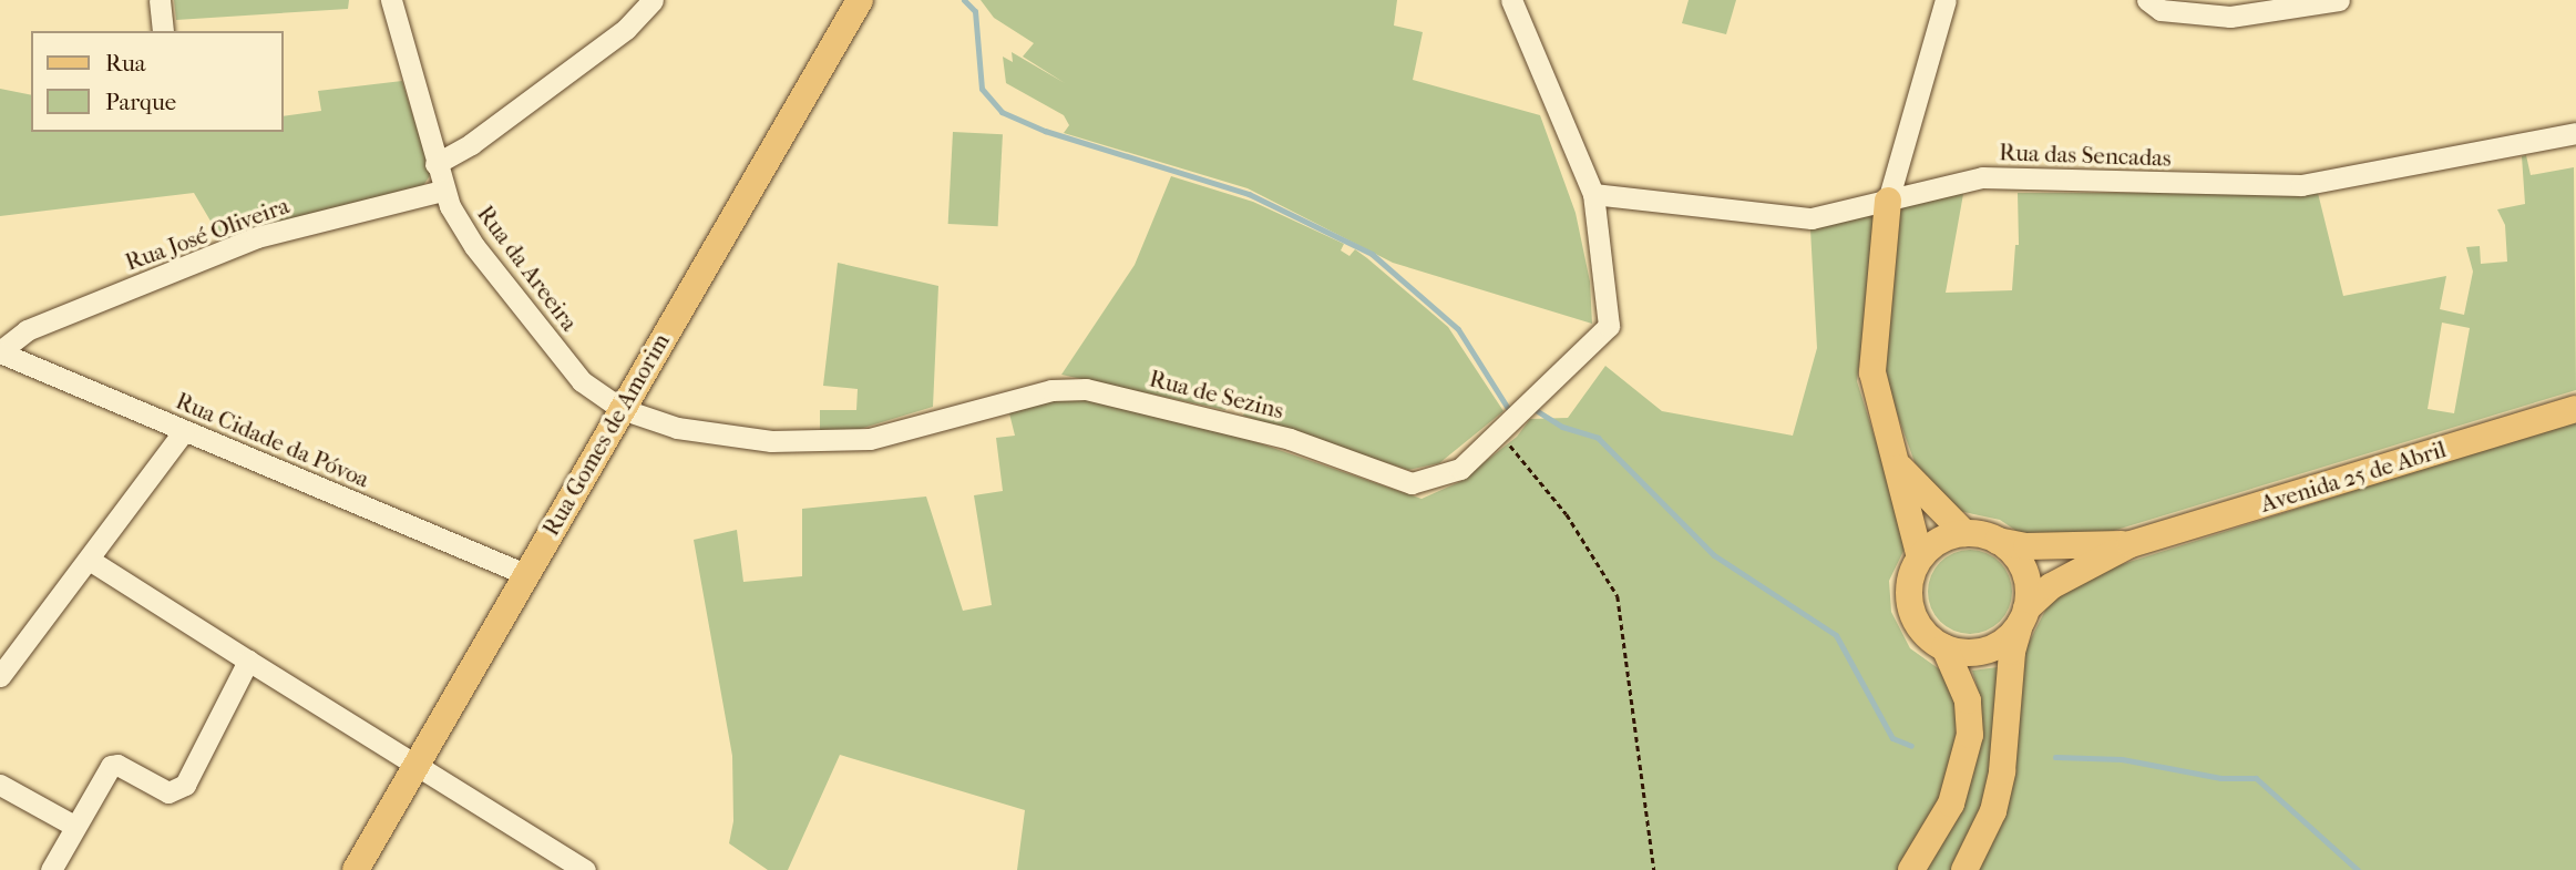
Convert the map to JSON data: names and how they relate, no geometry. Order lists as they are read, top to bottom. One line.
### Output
{"streets":{"main road":["Rua Gomes de Amorim","Avenida 25 de Abril"],"street":["Rua das Sencadas","Rua José Oliveira","Rua da Areeira","Rua de Sezins","Rua Cidade da Póvoa"]},"crossings":[["Rua das Sencadas","Rua de Sezins"],["Rua José Oliveira","Rua da Areeira"],["Rua José Oliveira","Rua Cidade da Póvoa"],["Rua da Areeira","Rua de Sezins"],["Rua da Areeira","Rua Gomes de Amorim"],["Rua de Sezins","Rua Gomes de Amorim"],["Rua Gomes de Amorim","Rua Cidade da Póvoa"]],"legend":["Rua","Parque"]}
